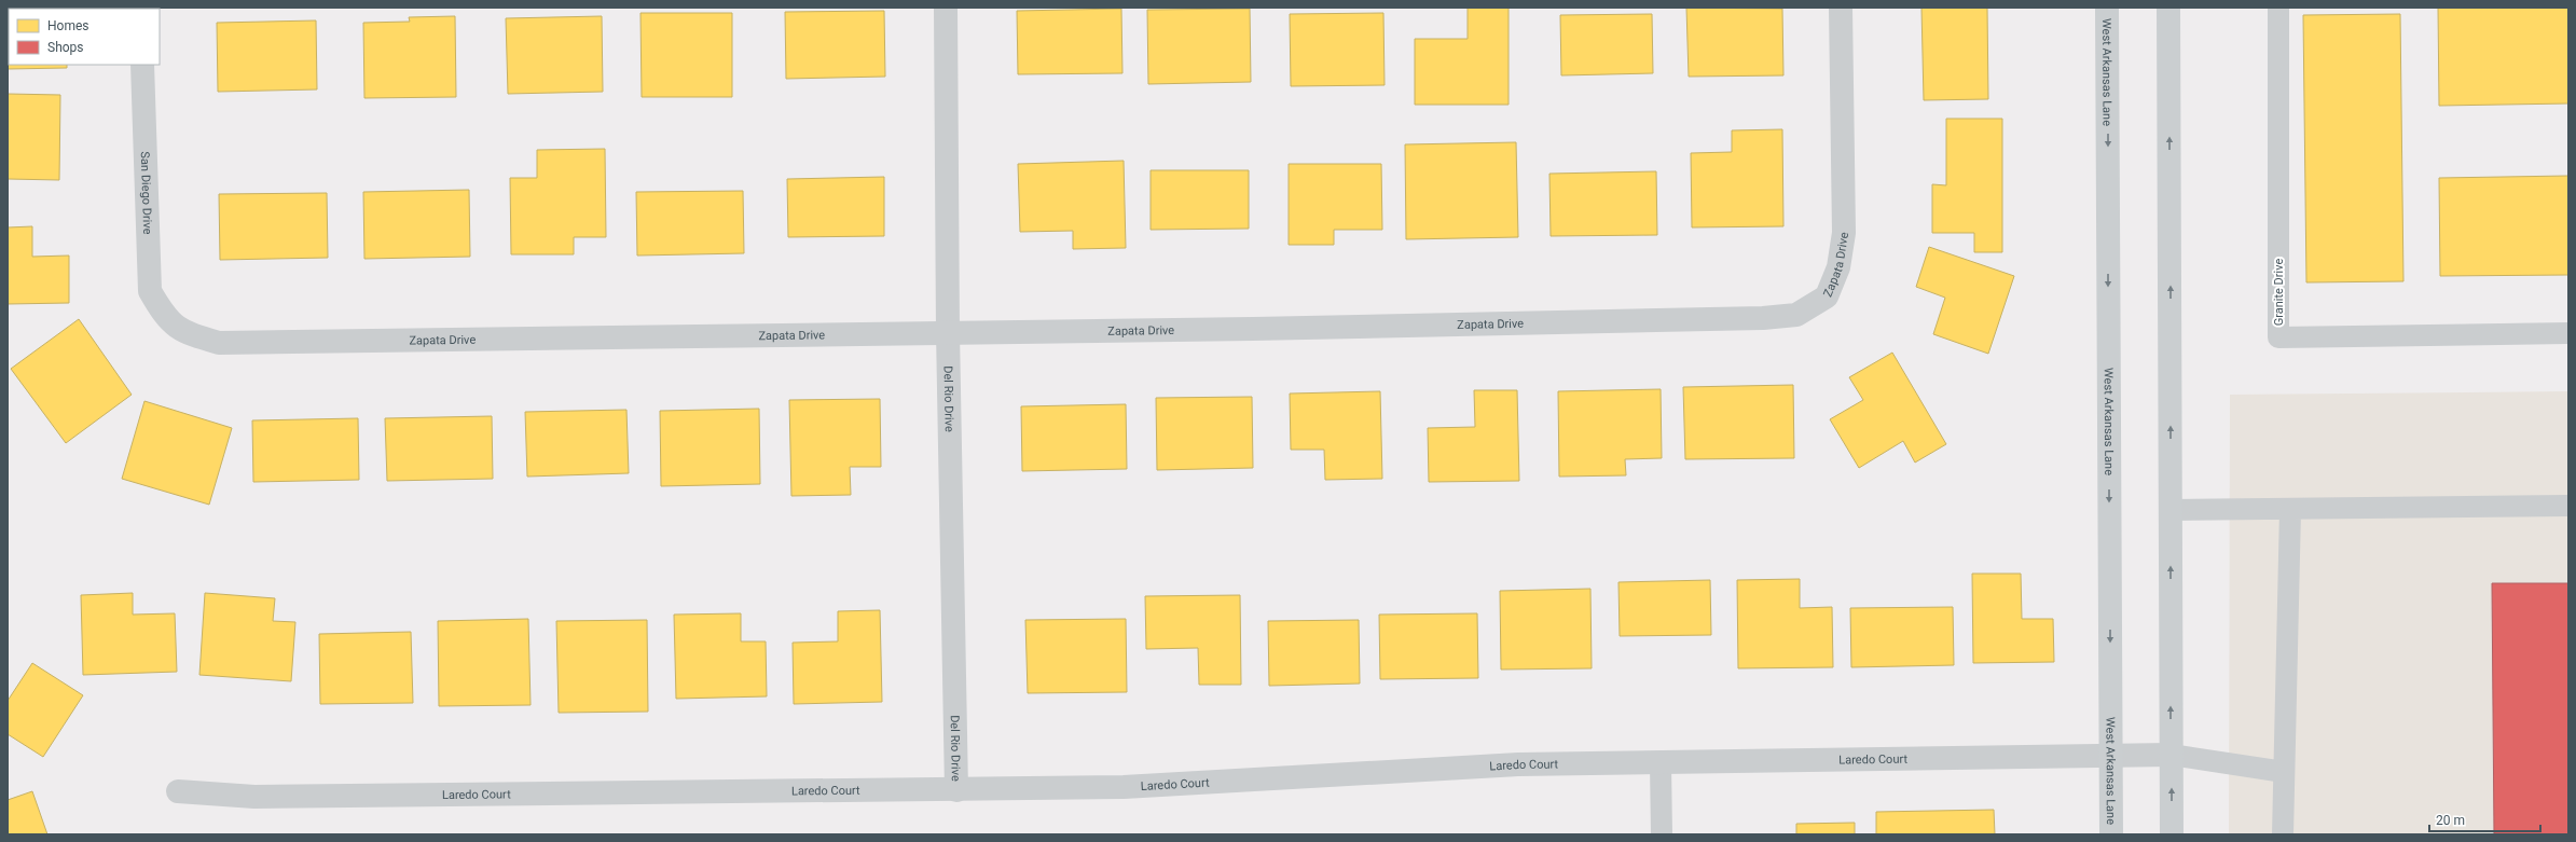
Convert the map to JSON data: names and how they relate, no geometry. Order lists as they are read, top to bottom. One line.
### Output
{"streets":{"main road":["West Arkansas Lane"],"street":["San Diego Drive","Zapata Drive","Del Rio Drive","Laredo Court"],"lane":["Granite Drive"]},"crossings":[["West Arkansas Lane","Laredo Court"],["San Diego Drive","Zapata Drive"],["Zapata Drive","Del Rio Drive"],["Del Rio Drive","Laredo Court"]],"legend":["Homes","Shops"],"scale_bar":"20 m"}
